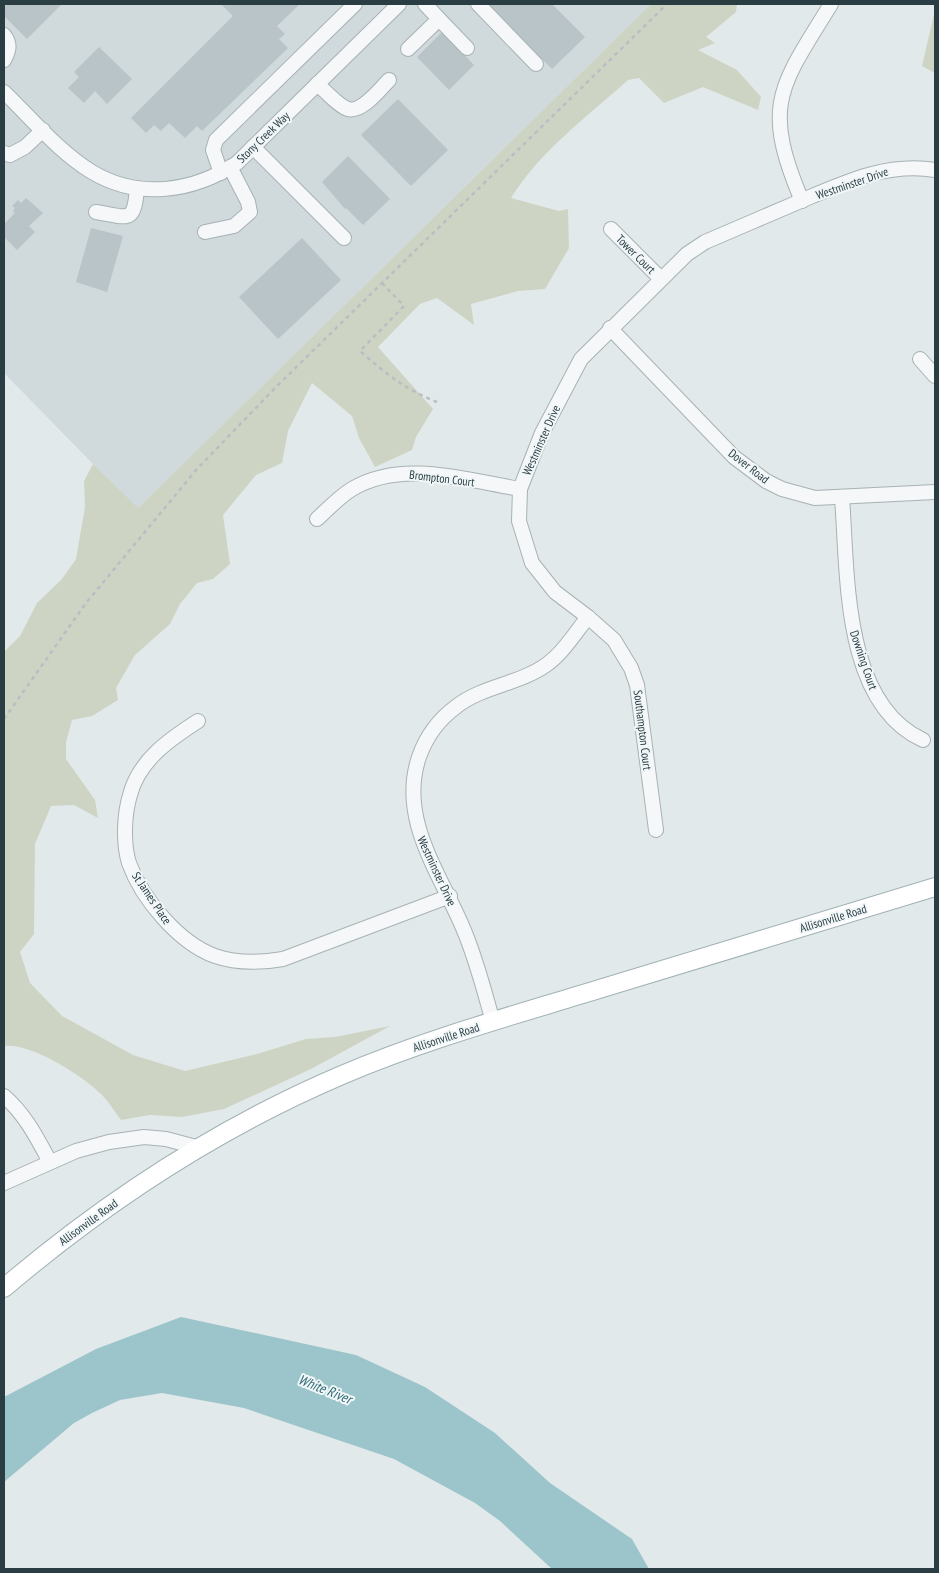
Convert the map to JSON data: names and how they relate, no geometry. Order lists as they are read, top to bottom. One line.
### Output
{"streets":{"main road":["Allisonville Road"],"street":["Stony Creek Way","Westminster Drive","Tower Court","Dover Road","Brompton Court","Downing Court","Southampton Court","St James Place"]},"crossings":[["Westminster Drive","Tower Court"],["Westminster Drive","Dover Road"],["Westminster Drive","Brompton Court"],["Westminster Drive","Southampton Court"],["Westminster Drive","St James Place"],["Westminster Drive","Allisonville Road"],["Dover Road","Downing Court"]],"water":["White River"]}
